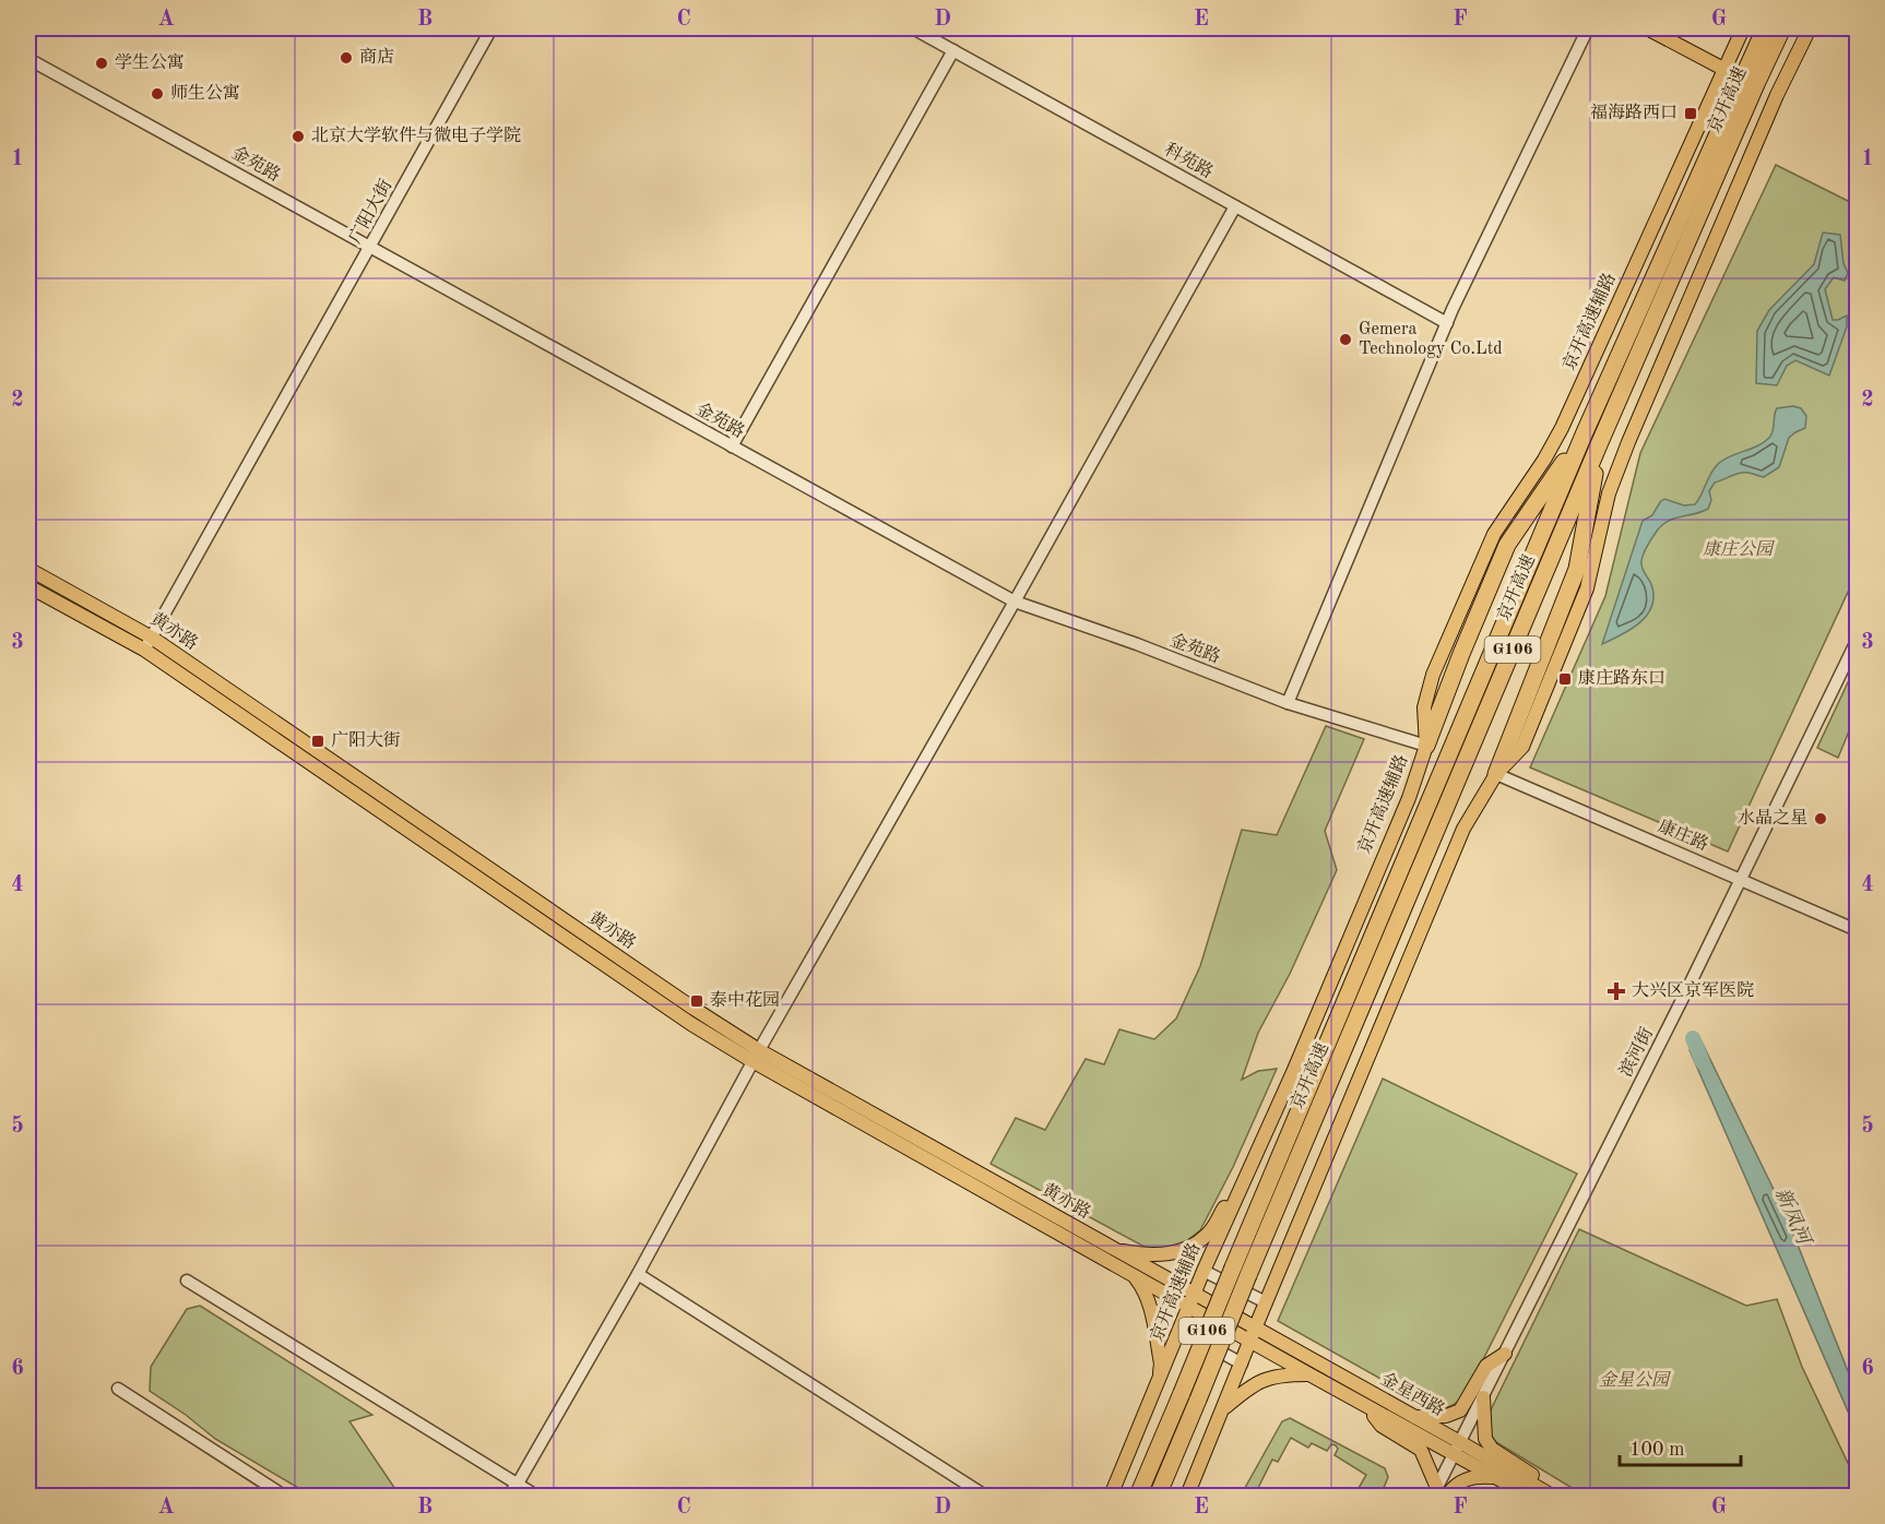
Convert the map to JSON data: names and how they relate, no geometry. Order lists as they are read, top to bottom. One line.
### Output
{"streets":{"highway":["京开高速","G106"],"main road":["京开高速辅路","黄亦路","金星西路"],"street":["科苑路","金苑路","广阳大街","康庄路","滨河街"]},"crossings":[["京开高速","G106"],["金苑路","广阳大街"],["金苑路","京开高速辅路"],["广阳大街","黄亦路"],["京开高速辅路","黄亦路"],["康庄路","滨河街"],["滨河街","金星西路"]],"water":["新凤河"],"parks":["康庄公园","金星公园"],"places":{"other":["商店","学生公寓","师生公寓","北京大学软件与微电子学院","Gemera Technology Co.Ltd","水晶之星"],"transit":["福海路西口","康庄路东口","广阳大街","泰中花园"],"health":["大兴区京军医院"]},"scale_bar":"100 m","grid":{"columns":["A","B","C","D","E","F","G"],"rows":["1","2","3","4","5","6"]}}
